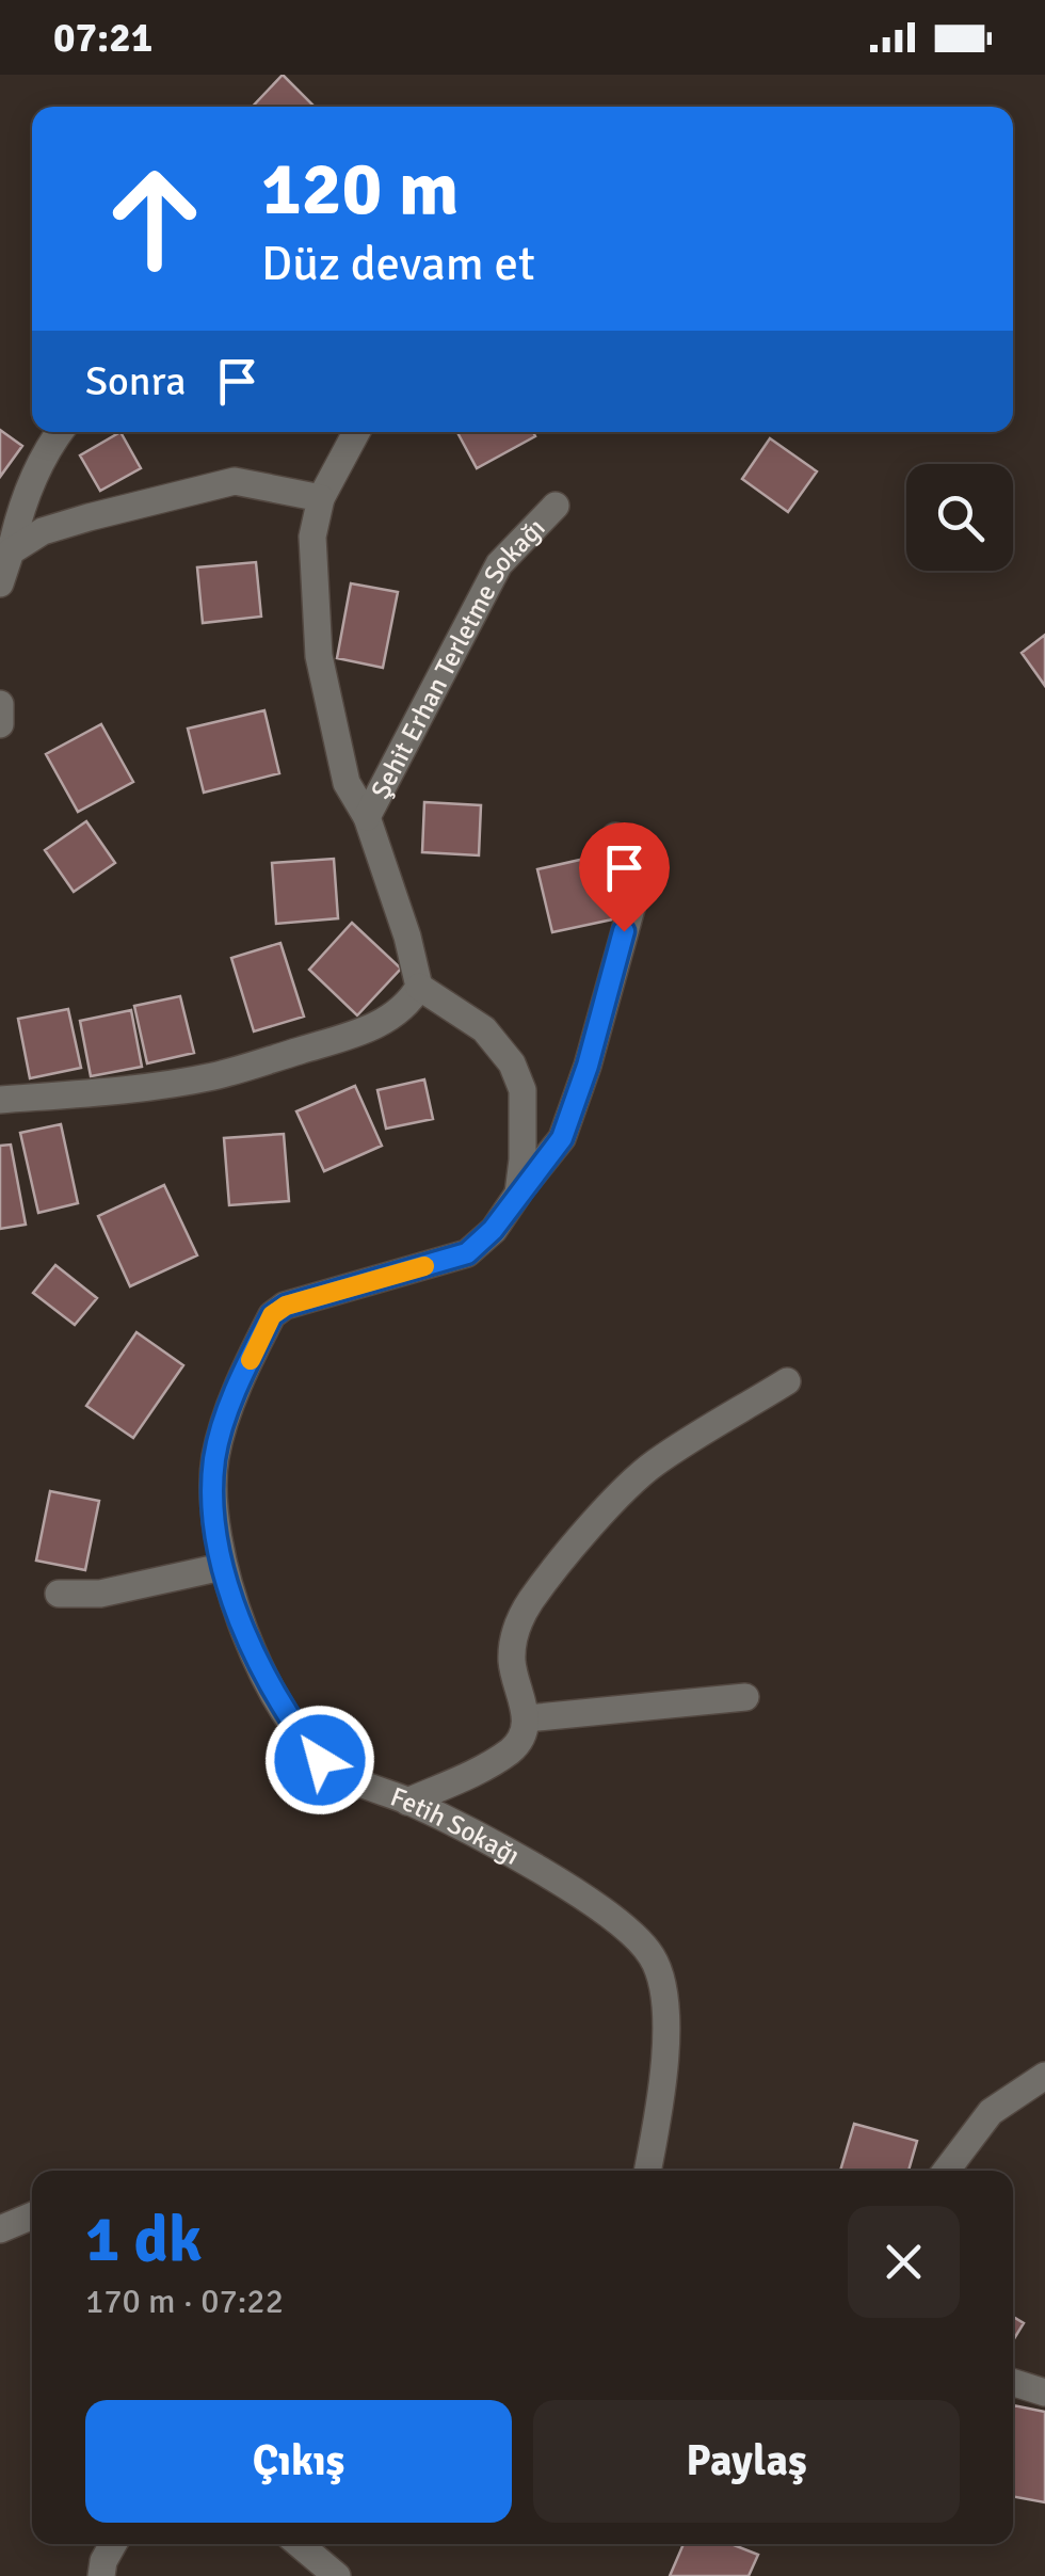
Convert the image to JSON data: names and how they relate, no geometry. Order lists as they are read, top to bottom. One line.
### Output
{"streets":{"street":["Şehit Erhan Terletme Sokağı","Fetih Sokağı"]},"page":{"status":"07:21","turn":["120 m","Düz devam et"],"then":"Sonra","heading":["1 dk","170 m · 07:22"],"buttons":["Çıkış","Paylaş"]}}
